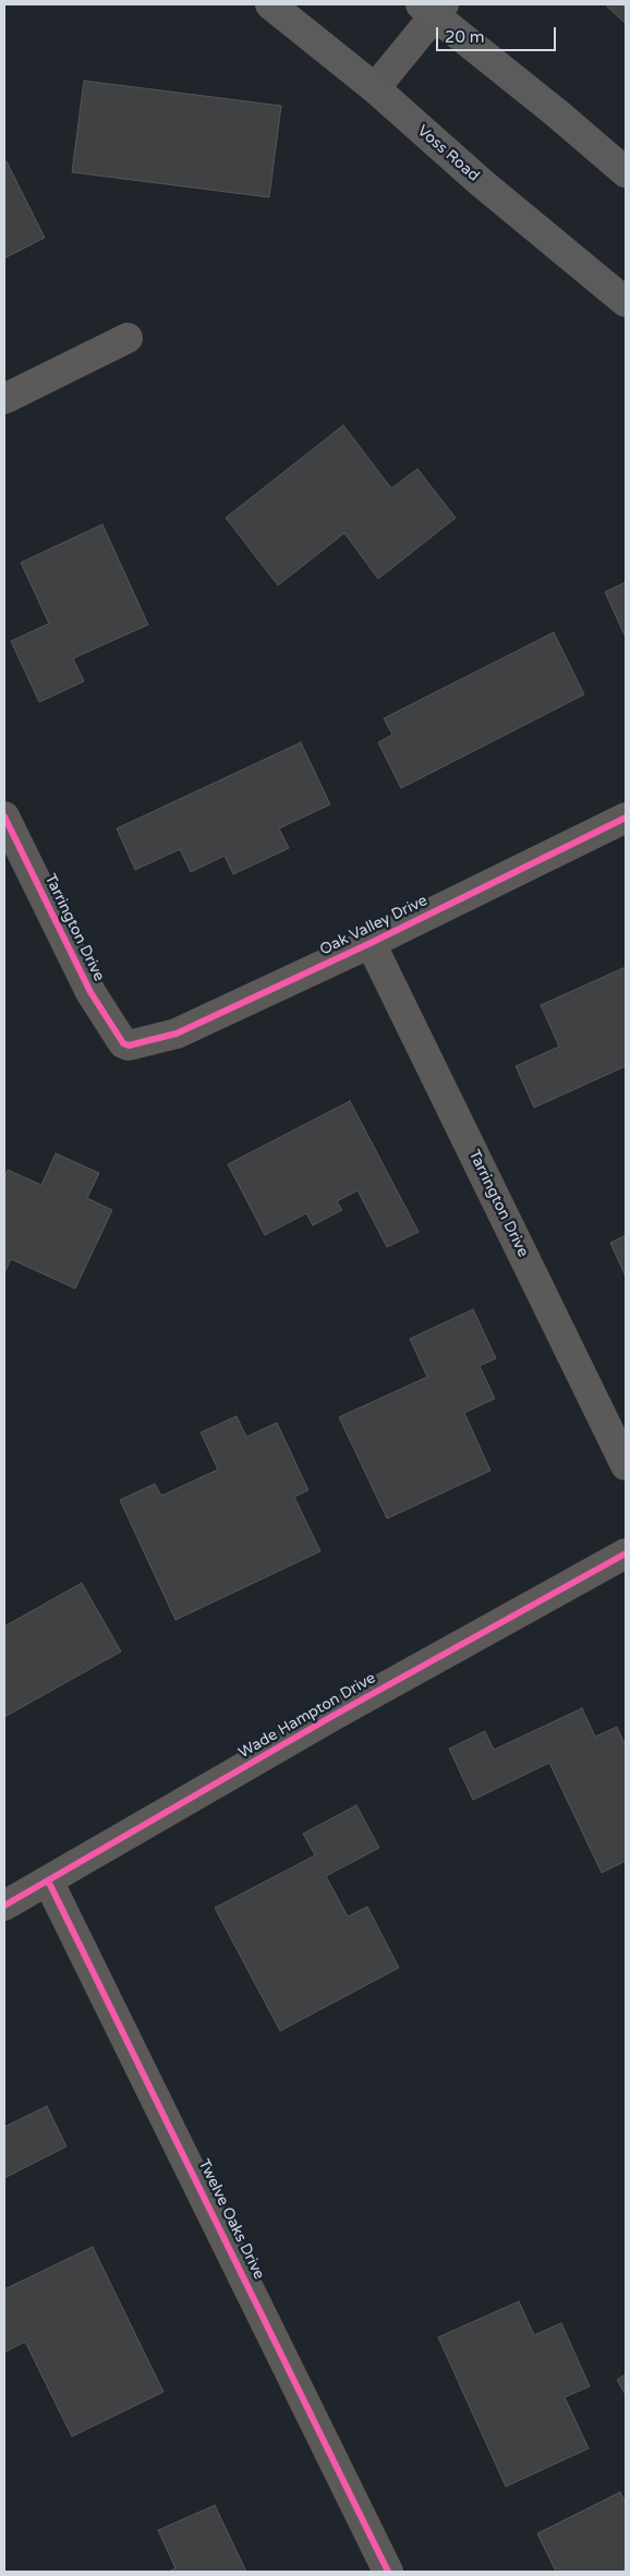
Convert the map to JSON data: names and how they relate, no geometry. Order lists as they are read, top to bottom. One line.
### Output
{"streets":{"main road":["Voss Road"],"street":["Oak Valley Drive","Tarrington Drive","Wade Hampton Drive","Twelve Oaks Drive"]},"crossings":[["Oak Valley Drive","Tarrington Drive"],["Wade Hampton Drive","Twelve Oaks Drive"]],"scale_bar":"20 m"}
